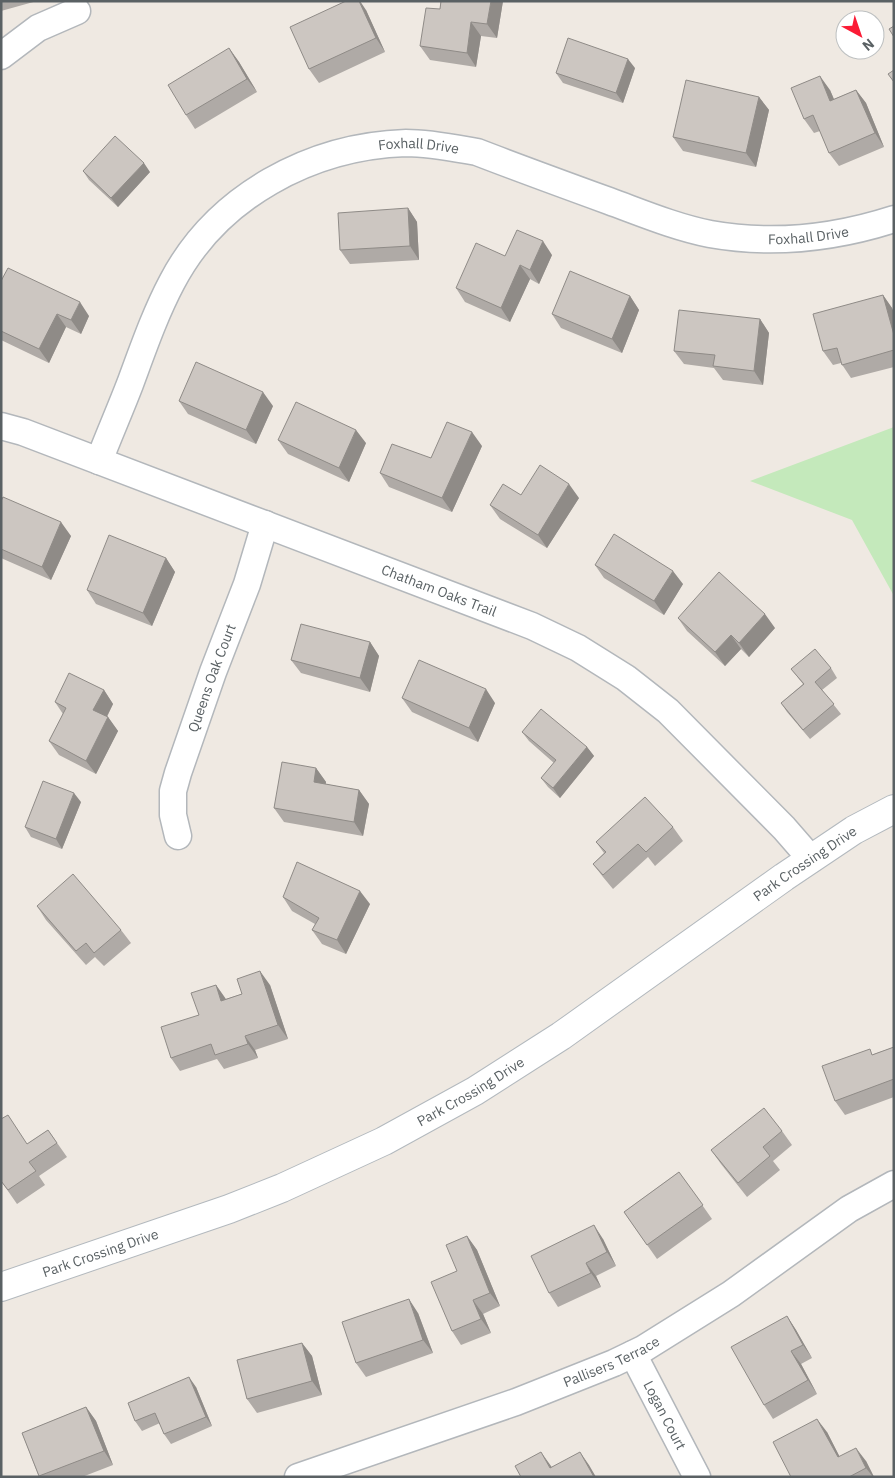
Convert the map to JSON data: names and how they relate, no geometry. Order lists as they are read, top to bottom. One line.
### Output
{"streets":{"street":["Foxhall Drive","Chatham Oaks Trail","Queens Oak Court","Park Crossing Drive","Pallisers Terrace","Logan Court"]},"crossings":[["Foxhall Drive","Chatham Oaks Trail"],["Chatham Oaks Trail","Queens Oak Court"],["Chatham Oaks Trail","Park Crossing Drive"],["Pallisers Terrace","Logan Court"]],"north":"bottom right"}
